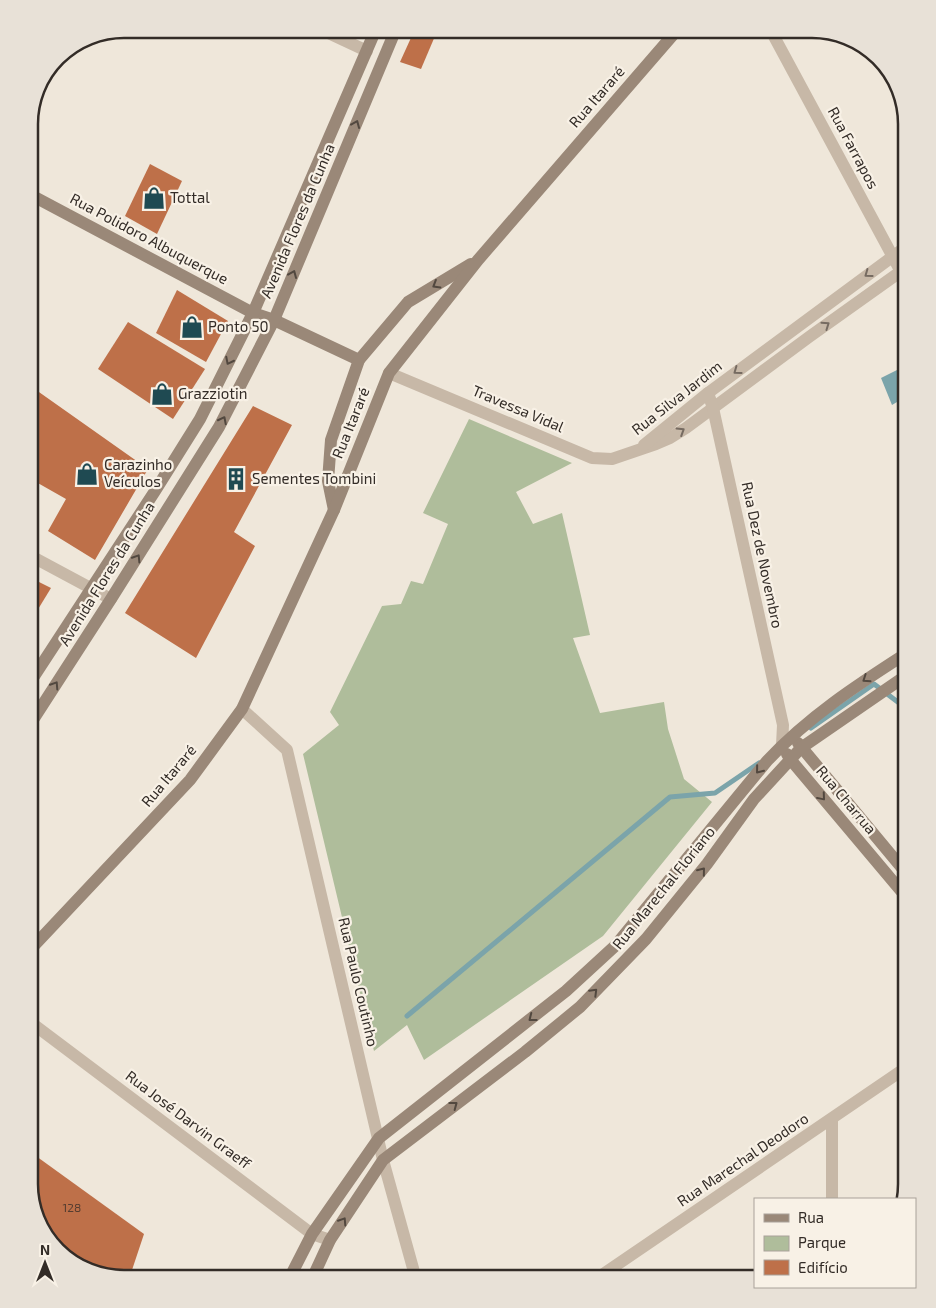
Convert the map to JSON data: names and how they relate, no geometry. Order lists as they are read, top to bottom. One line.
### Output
{"streets":{"street":["Rua Itararé","Rua Farrapos","Avenida Flores da Cunha","Rua Polidoro Albuquerque","Rua Silva Jardim","Travessa Vidal","Rua Dez de Novembro","Rua Charrua","Rua Marechal Floriano","Rua Paulo Coutinho","Rua José Darvin Graeff","Rua Marechal Deodoro"]},"crossings":[["Rua Itararé","Travessa Vidal"],["Rua Itararé","Rua Paulo Coutinho"],["Rua Farrapos","Rua Silva Jardim"],["Avenida Flores da Cunha","Rua Polidoro Albuquerque"],["Rua Silva Jardim","Travessa Vidal"],["Rua Silva Jardim","Rua Dez de Novembro"],["Rua Dez de Novembro","Rua Charrua"],["Rua Dez de Novembro","Rua Marechal Floriano"],["Rua Charrua","Rua Marechal Floriano"],["Rua Marechal Floriano","Rua Paulo Coutinho"],["Rua Marechal Floriano","Rua José Darvin Graeff"]],"places":{"shop":["Tottal","Ponto 50","Grazziotin","Carazinho Veículos"],"building":["Sementes Tombini"]},"house_numbers":["128"],"legend":["Rua","Parque","Edifício"],"north":"top"}
